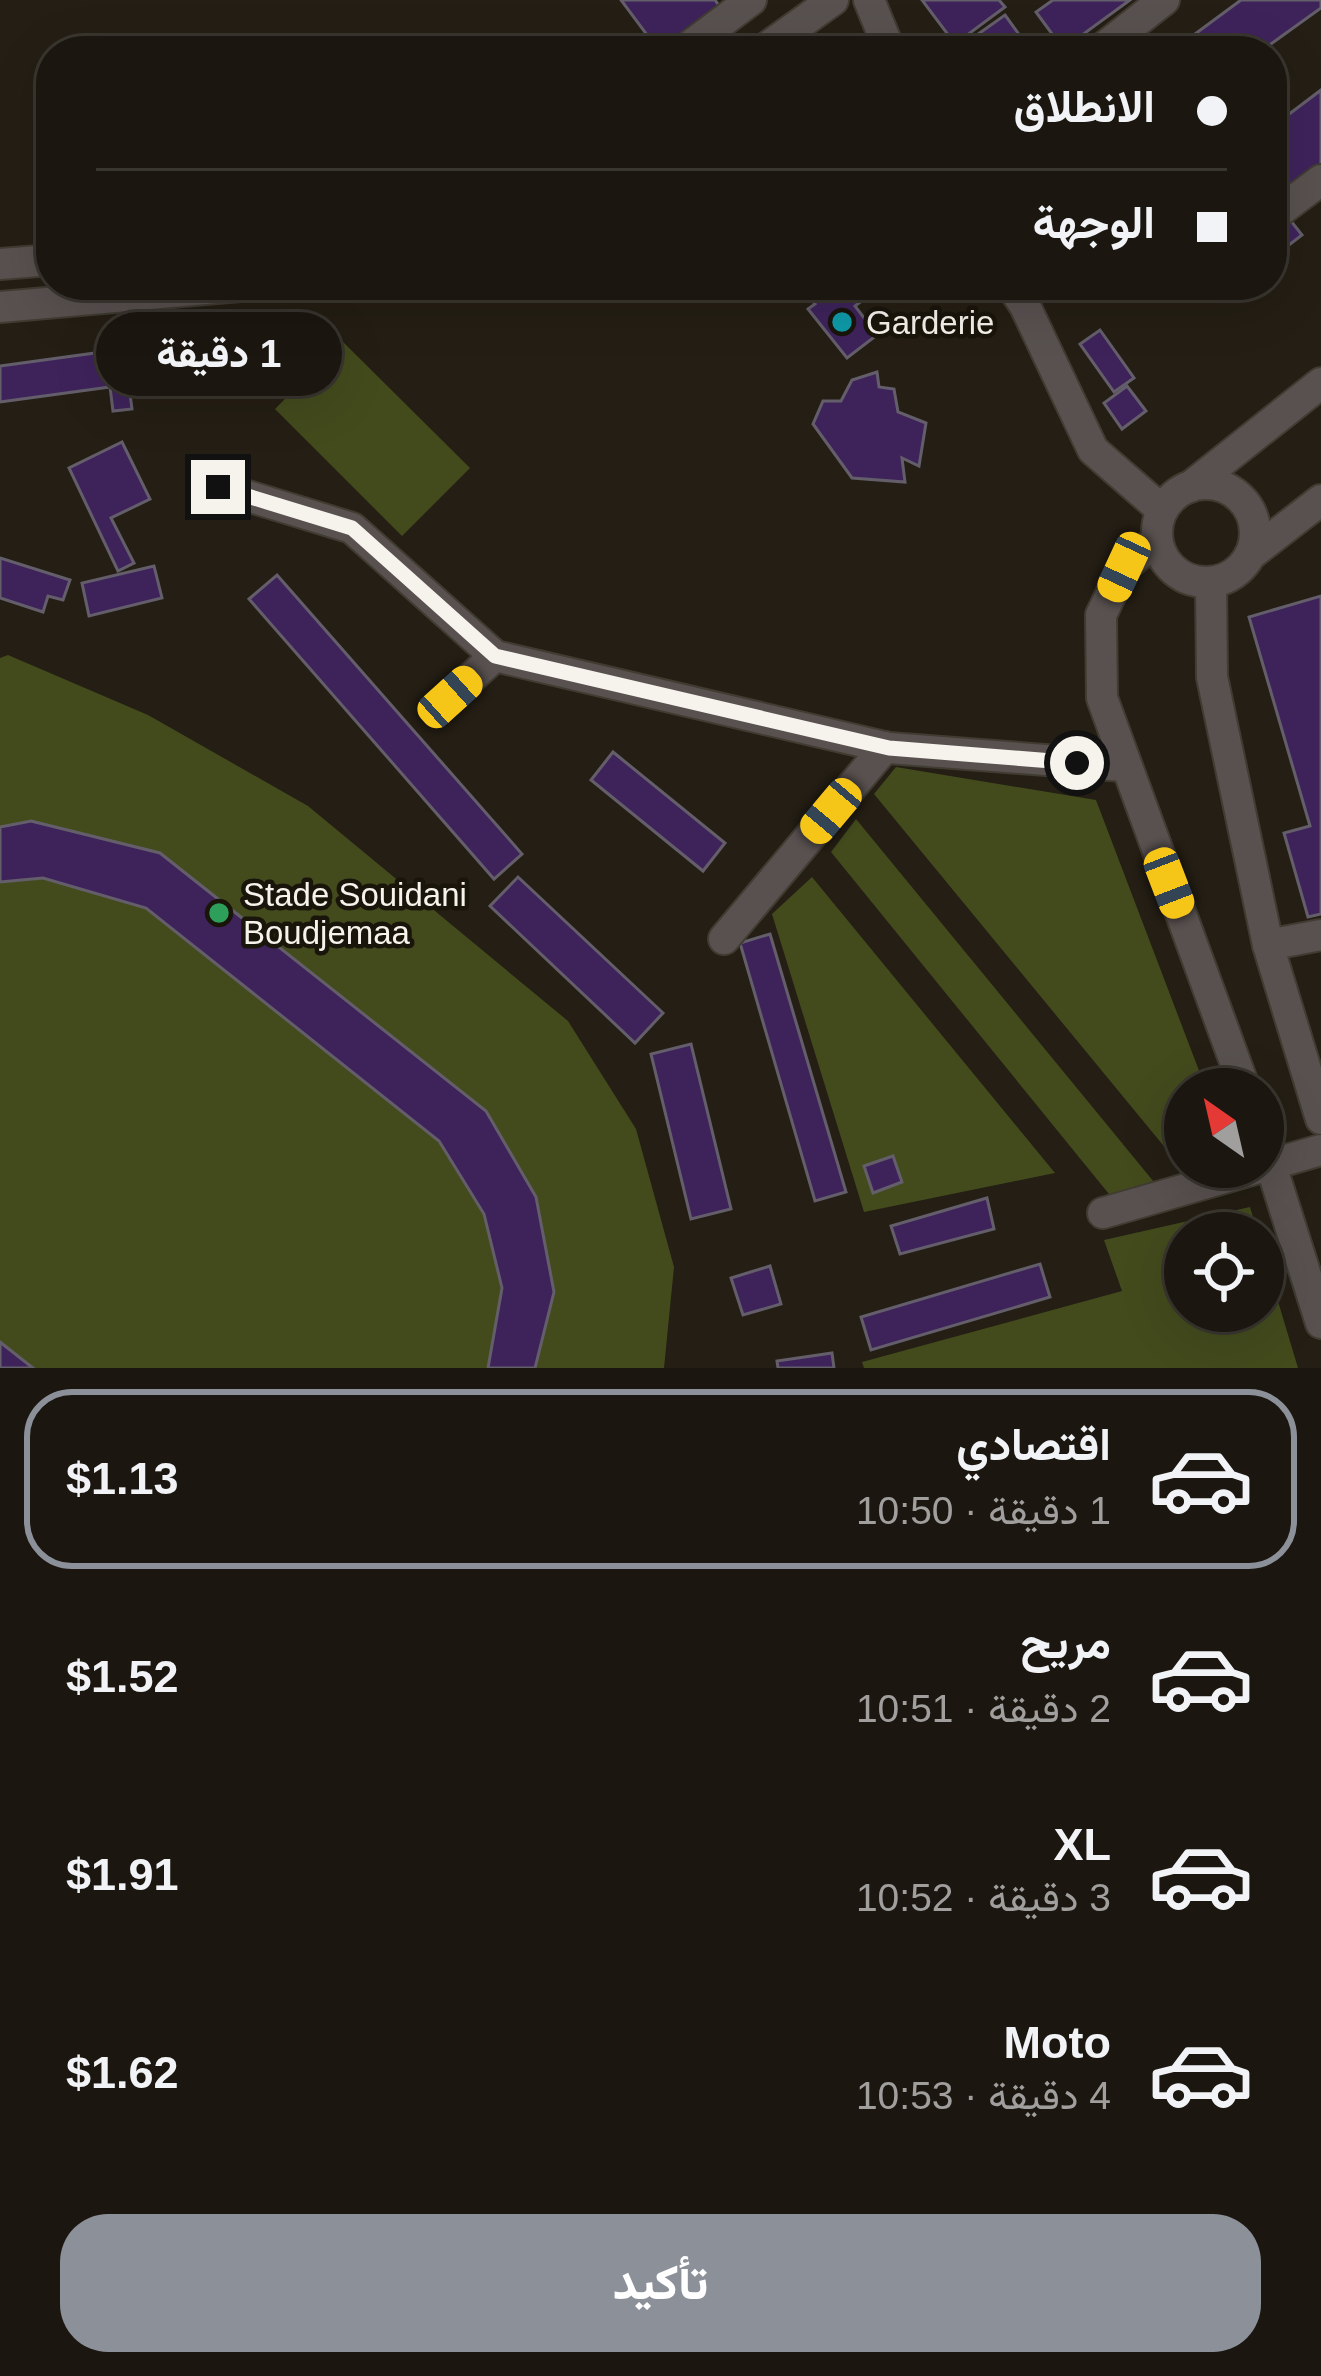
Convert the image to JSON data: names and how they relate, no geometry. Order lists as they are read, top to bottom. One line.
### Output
{"places":["Garderie","Stade Souidani Boudjemaa"],"north":"top left","page":{"banner":["الانطلاق","الوجهة"],"bubble":"1 دقيقة","list":[{"name":"اقتصادي","note":"1 دقيقة · 10:50","value":"$1.13"},{"name":"مريح","note":"2 دقيقة · 10:51","value":"$1.52"},{"name":"XL","note":"3 دقيقة · 10:52","value":"$1.91"},{"name":"Moto","note":"4 دقيقة · 10:53","value":"$1.62"}],"buttons":"تأكيد"}}
